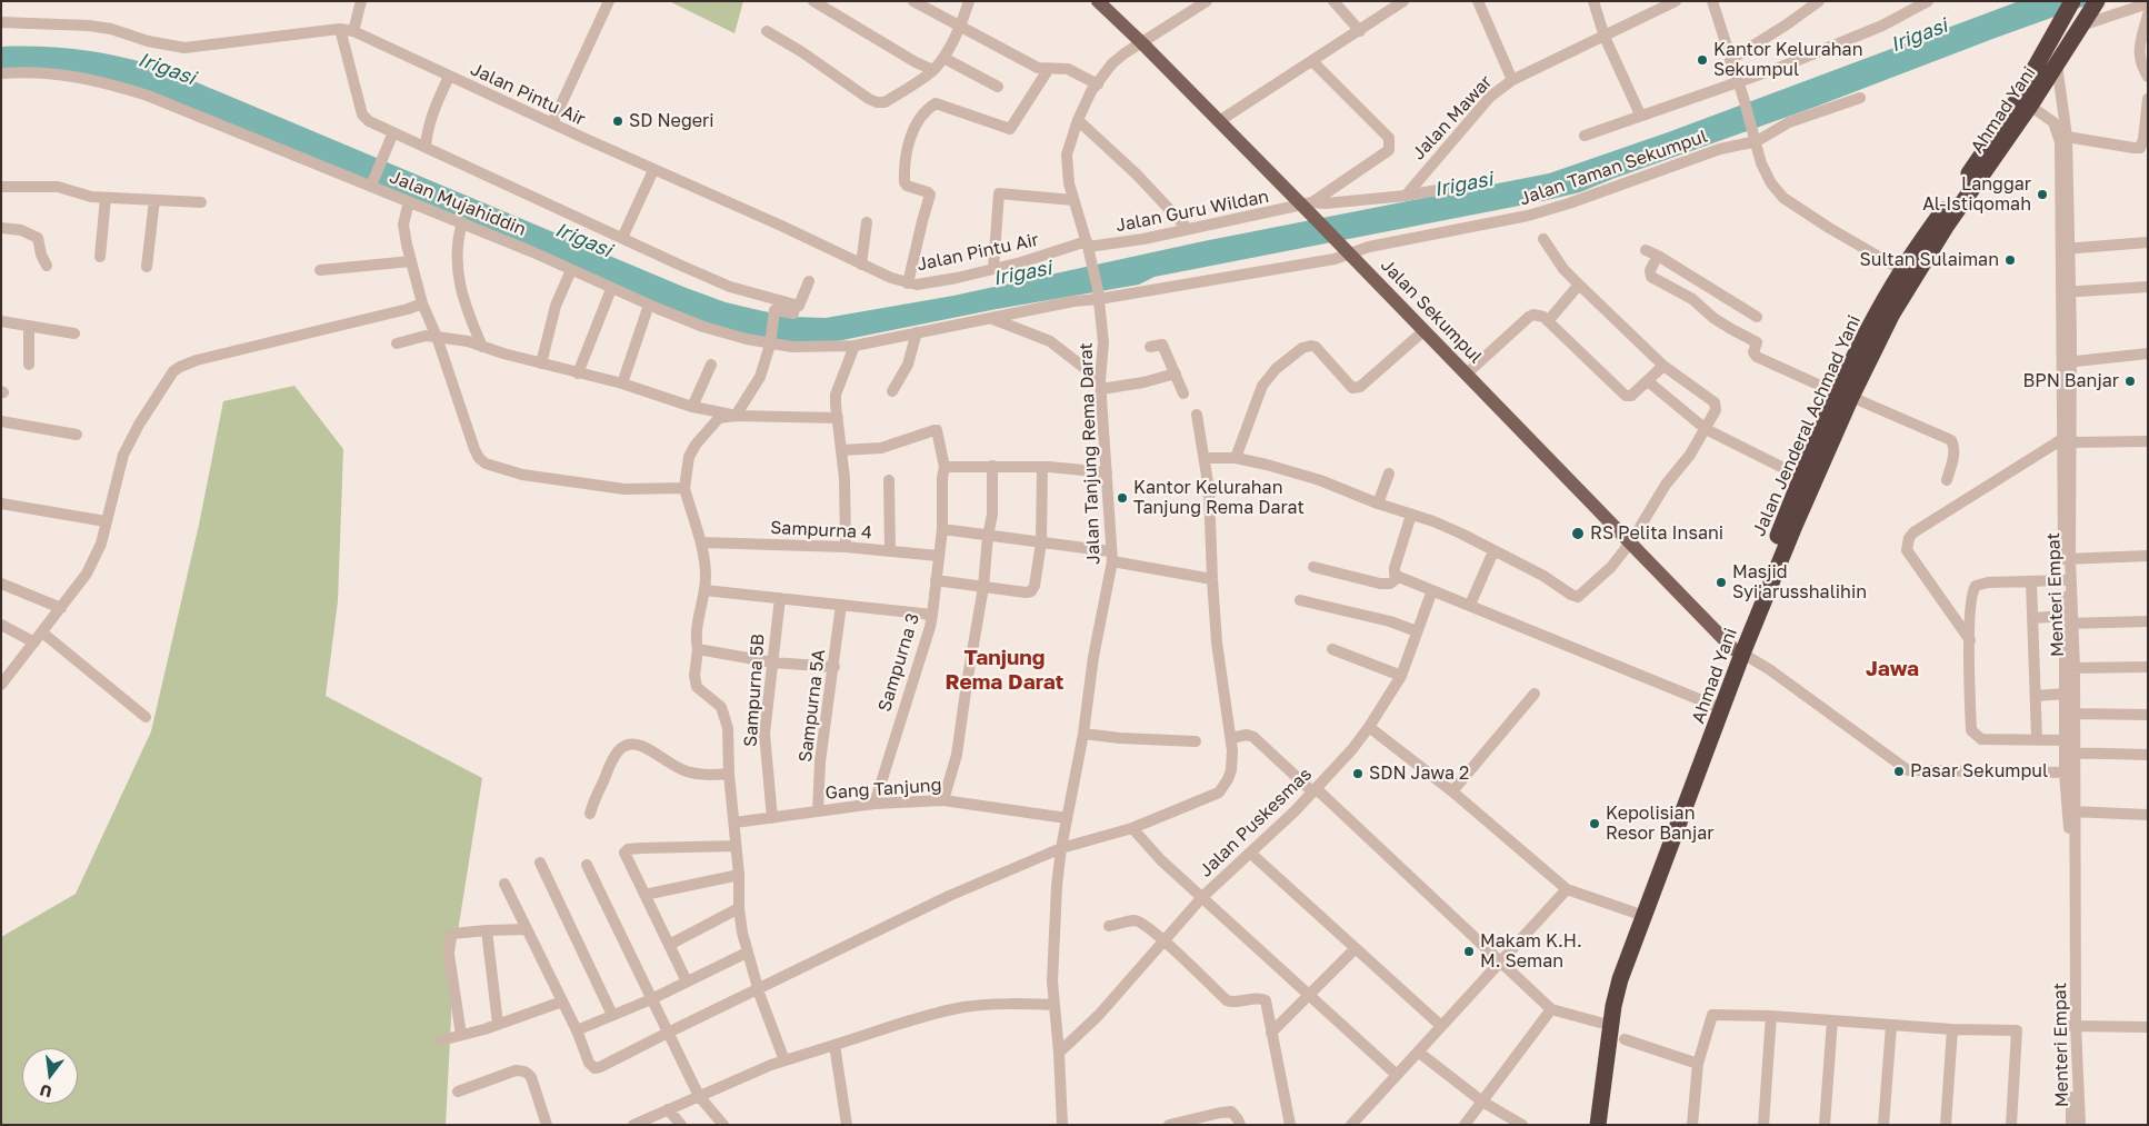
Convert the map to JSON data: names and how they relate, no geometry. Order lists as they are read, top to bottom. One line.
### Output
{"streets":{"highway":["Ahmad Yani","Jalan Jenderal Achmad Yani"],"main road":["Jalan Sekumpul"],"street":["Jalan Pintu Air","Jalan Mawar","Jalan Taman Sekumpul","Jalan Mujahiddin","Jalan Guru Wildan","Jalan Tanjung Rema Darat","Sampurna 4","Menteri Empat","Sampurna 3","Sampurna 5B","Sampurna 5A","Gang Tanjung","Jalan Puskesmas"]},"crossings":[["Jalan Pintu Air","Jalan Guru Wildan"],["Jalan Pintu Air","Jalan Tanjung Rema Darat"],["Ahmad Yani","Jalan Sekumpul"],["Ahmad Yani","Jalan Jenderal Achmad Yani"],["Ahmad Yani","Menteri Empat"],["Jalan Taman Sekumpul","Jalan Mujahiddin"],["Jalan Taman Sekumpul","Jalan Sekumpul"],["Jalan Taman Sekumpul","Jalan Tanjung Rema Darat"],["Jalan Mujahiddin","Jalan Tanjung Rema Darat"],["Jalan Guru Wildan","Jalan Sekumpul"],["Jalan Guru Wildan","Jalan Tanjung Rema Darat"],["Jalan Sekumpul","Jalan Jenderal Achmad Yani"],["Jalan Sekumpul","Jalan Tanjung Rema Darat"],["Jalan Tanjung Rema Darat","Gang Tanjung"],["Jalan Tanjung Rema Darat","Jalan Puskesmas"],["Sampurna 4","Sampurna 3"],["Sampurna 3","Gang Tanjung"],["Sampurna 5B","Gang Tanjung"],["Sampurna 5A","Gang Tanjung"]],"districts":["Tanjung Rema Darat","Jawa"],"water":["Irigasi"],"places":["Kantor Kelurahan Sekumpul","SD Negeri","Langgar Al-Istiqomah","Sultan Sulaiman","BPN Banjar","Kantor Kelurahan Tanjung Rema Darat","RS Pelita Insani","Masjid Syi'arusshalihin","Pasar Sekumpul","SDN Jawa 2","Kepolisian Resor Banjar","Makam K.H. M. Seman"],"north":"bottom"}
